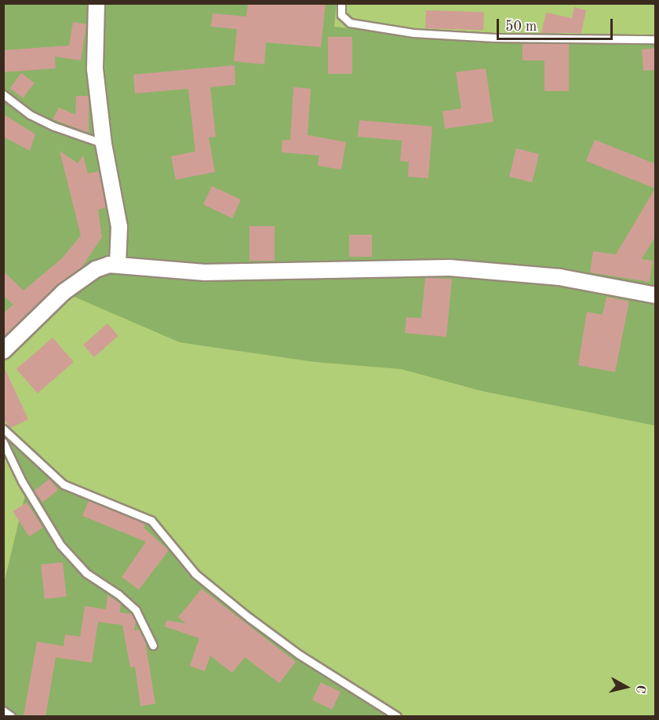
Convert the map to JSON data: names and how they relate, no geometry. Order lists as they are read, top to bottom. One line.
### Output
{"scale_bar":"50 m","north":"right"}
